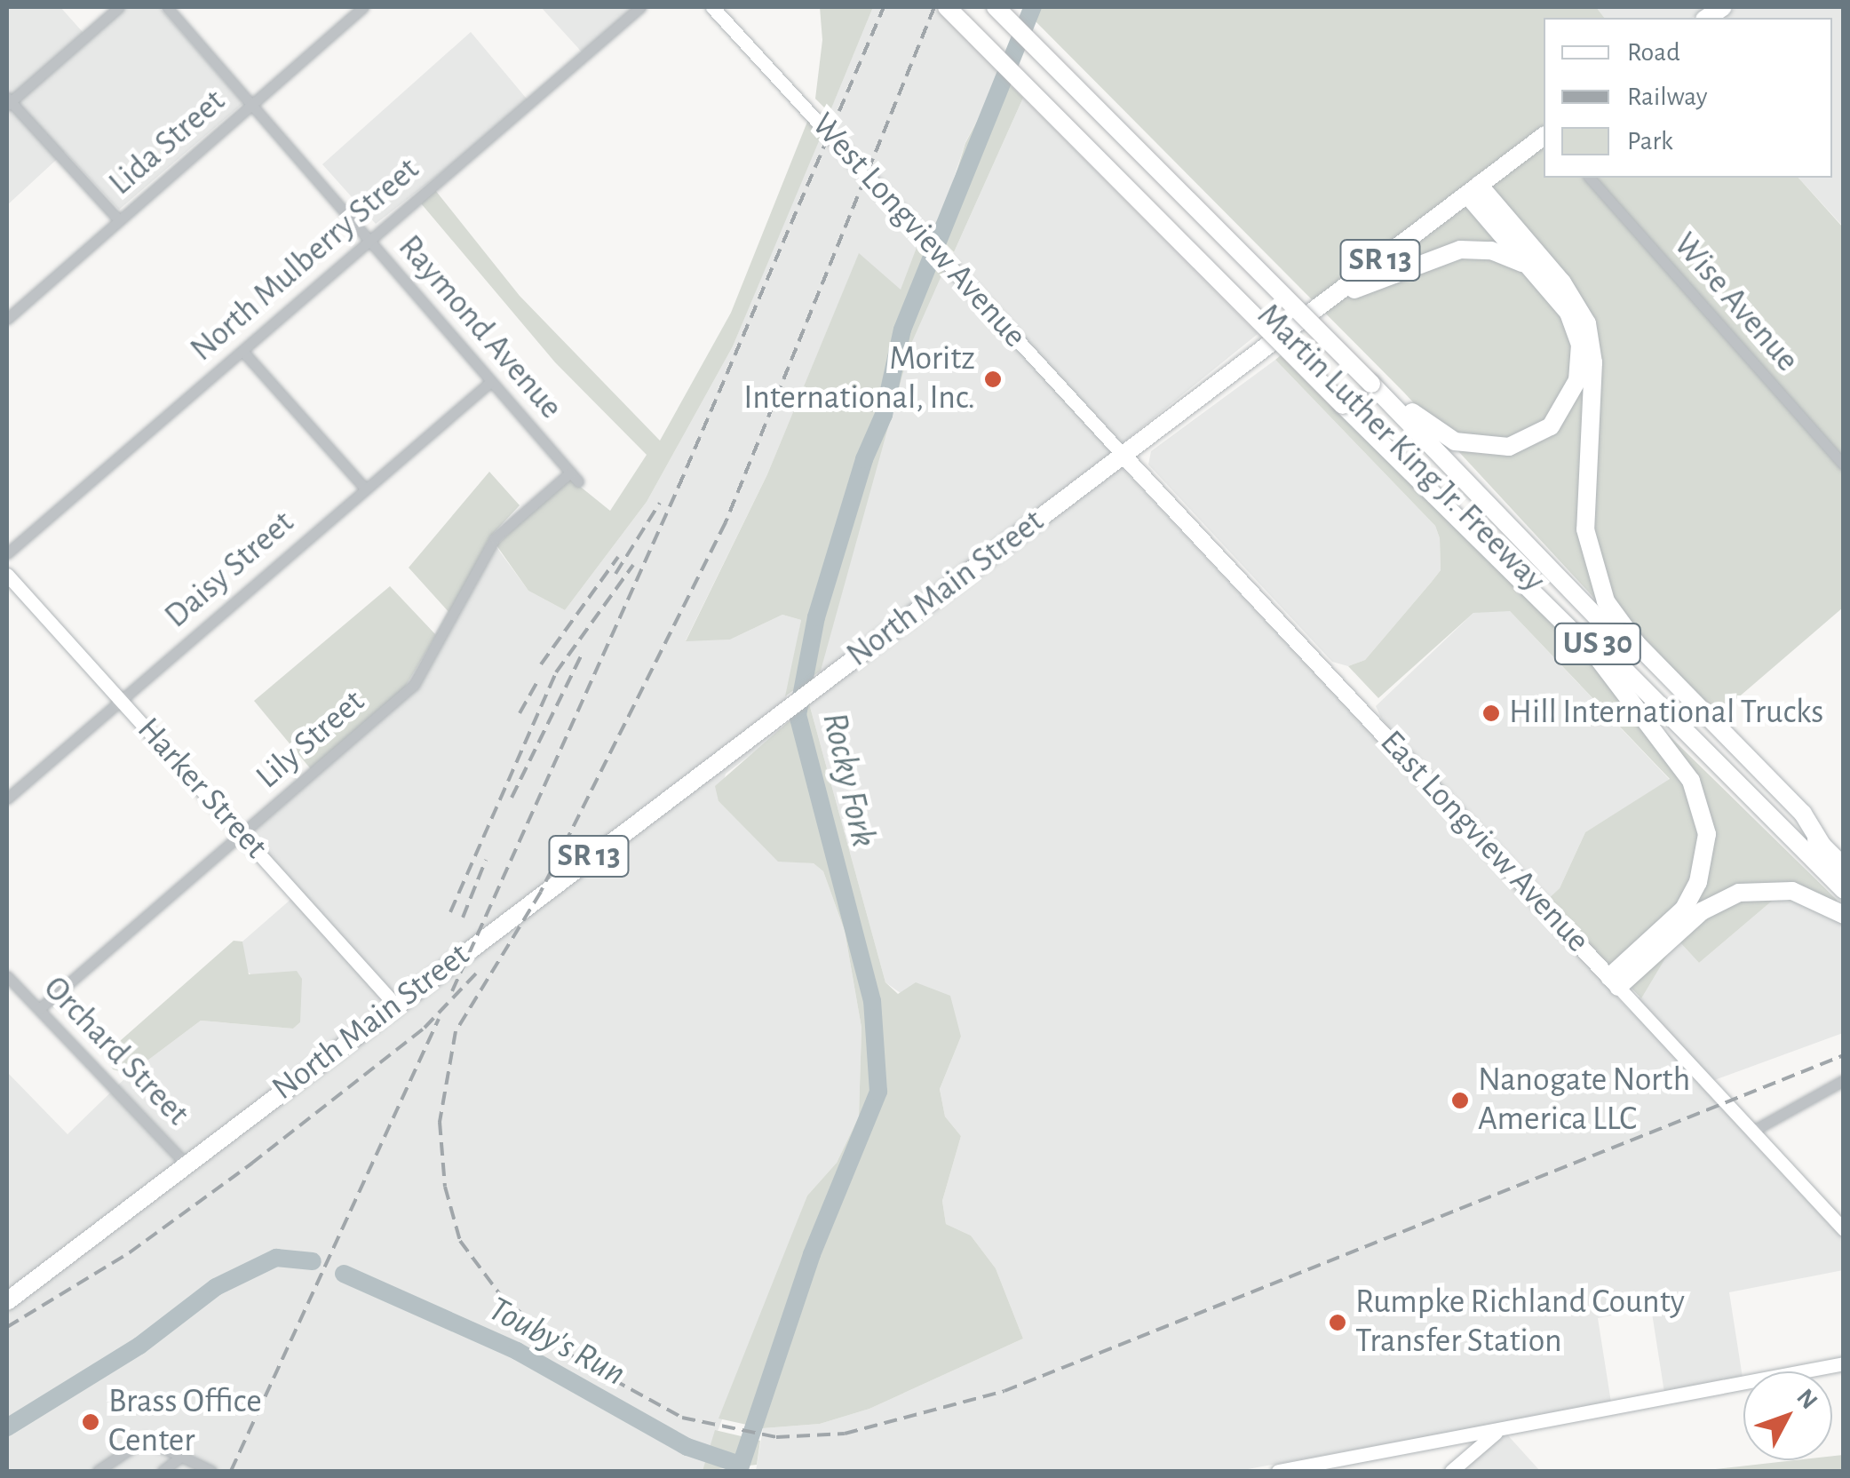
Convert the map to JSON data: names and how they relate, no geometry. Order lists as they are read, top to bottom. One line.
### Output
{"streets":{"highway":["SR 13","Martin Luther King Jr. Freeway","North Main Street","US 30"],"main road":["East Longview Avenue"],"street":["Lida Street","West Longview Avenue","North Mulberry Street","Wise Avenue","Raymond Avenue","Daisy Street","Lily Street","Harker Street","Orchard Street"]},"crossings":[["Lida Street","Raymond Avenue"],["West Longview Avenue","North Main Street"],["West Longview Avenue","East Longview Avenue"],["North Mulberry Street","Raymond Avenue"],["Raymond Avenue","Daisy Street"],["Raymond Avenue","Lily Street"],["Daisy Street","Harker Street"],["North Main Street","Harker Street"],["North Main Street","East Longview Avenue"],["North Main Street","Orchard Street"],["Lily Street","Harker Street"],["Lily Street","Orchard Street"]],"water":["Rocky Fork","Touby's Run"],"places":["Moritz International, Inc.","Hill International Trucks","Nanogate North America LLC","Rumpke Richland County Transfer Station","Brass Office Center"],"legend":["Road","Railway","Park"],"north":"top right"}
